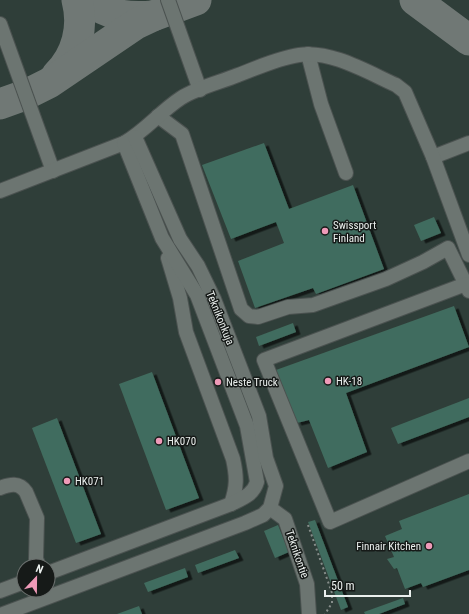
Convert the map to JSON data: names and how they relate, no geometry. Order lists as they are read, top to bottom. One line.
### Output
{"streets":{"street":["Teknikonkuja","Teknikontie"]},"crossings":[["Teknikonkuja","Teknikontie"]],"places":["Swissport Finland","HK-18","Neste Truck","HK070","HK071","Finnair Kitchen"],"scale_bar":"50 m","north":"top"}
